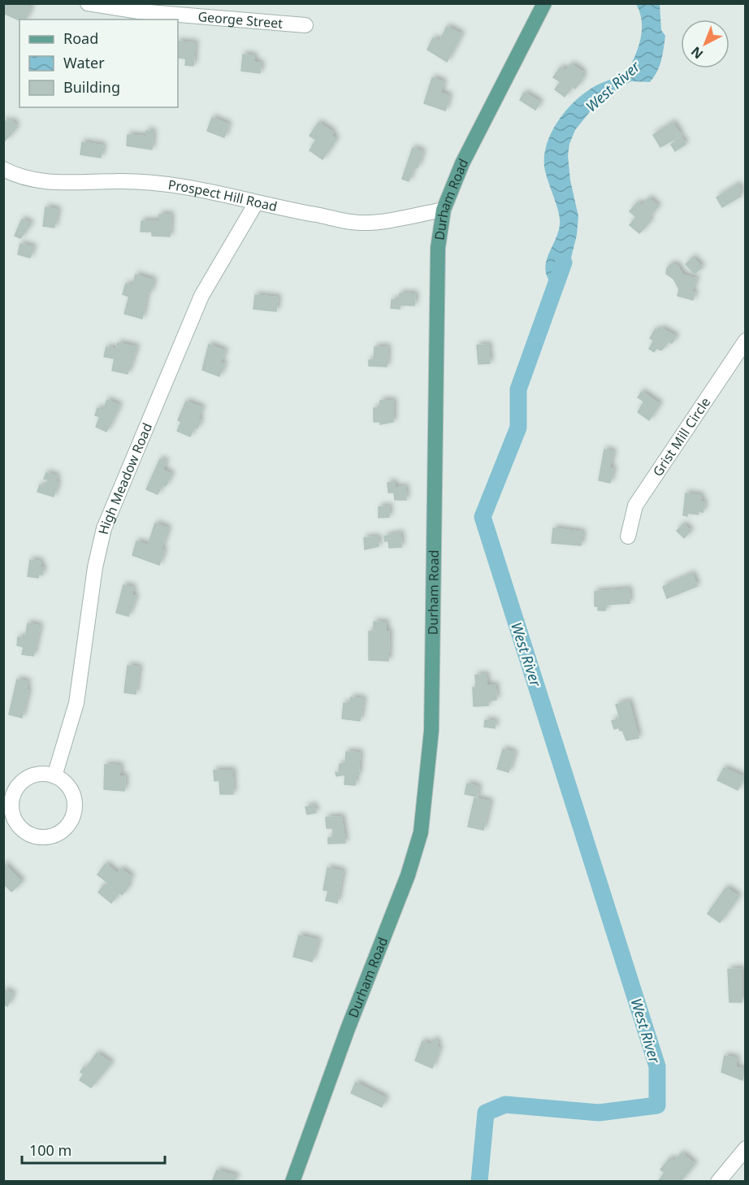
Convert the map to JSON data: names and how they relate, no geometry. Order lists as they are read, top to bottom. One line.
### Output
{"streets":{"main road":["Durham Road"],"street":["George Street","Prospect Hill Road","Grist Mill Circle","High Meadow Road"]},"crossings":[["Prospect Hill Road","Durham Road"],["Prospect Hill Road","High Meadow Road"]],"water":["West River"],"legend":["Road","Water","Building"],"scale_bar":"100 m","north":"bottom left"}
